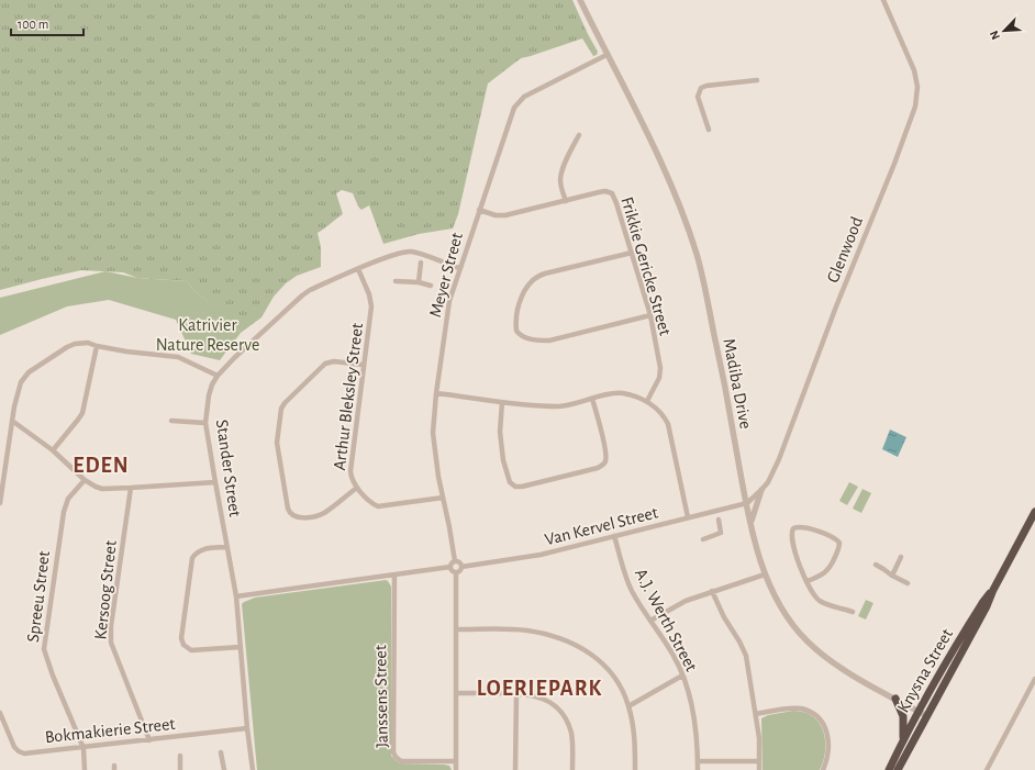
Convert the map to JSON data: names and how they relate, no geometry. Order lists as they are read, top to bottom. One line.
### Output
{"streets":{"highway":["Knysna Street"],"street":["Glenwood","Frikkie Gericke Street","Meyer Street","Madiba Drive","Arthur Bleksley Street","Stander Street","Van Kervel Street","Kersoog Street","Spreeu Street","A.J. Werth Street","Janssens Street","Bokmakierie Street"]},"crossings":[["Glenwood","Madiba Drive"],["Glenwood","Van Kervel Street"],["Frikkie Gericke Street","Meyer Street"],["Meyer Street","Madiba Drive"],["Meyer Street","Arthur Bleksley Street"],["Meyer Street","Stander Street"],["Meyer Street","Van Kervel Street"],["Madiba Drive","Van Kervel Street"],["Madiba Drive","Knysna Street"],["Arthur Bleksley Street","Stander Street"],["Stander Street","Bokmakierie Street"],["Van Kervel Street","A.J. Werth Street"],["Kersoog Street","Bokmakierie Street"],["Spreeu Street","Bokmakierie Street"]],"districts":["EDEN","LOERIEPARK"],"parks":["Katrivier Nature Reserve"],"scale_bar":"100 m","north":"bottom left"}
